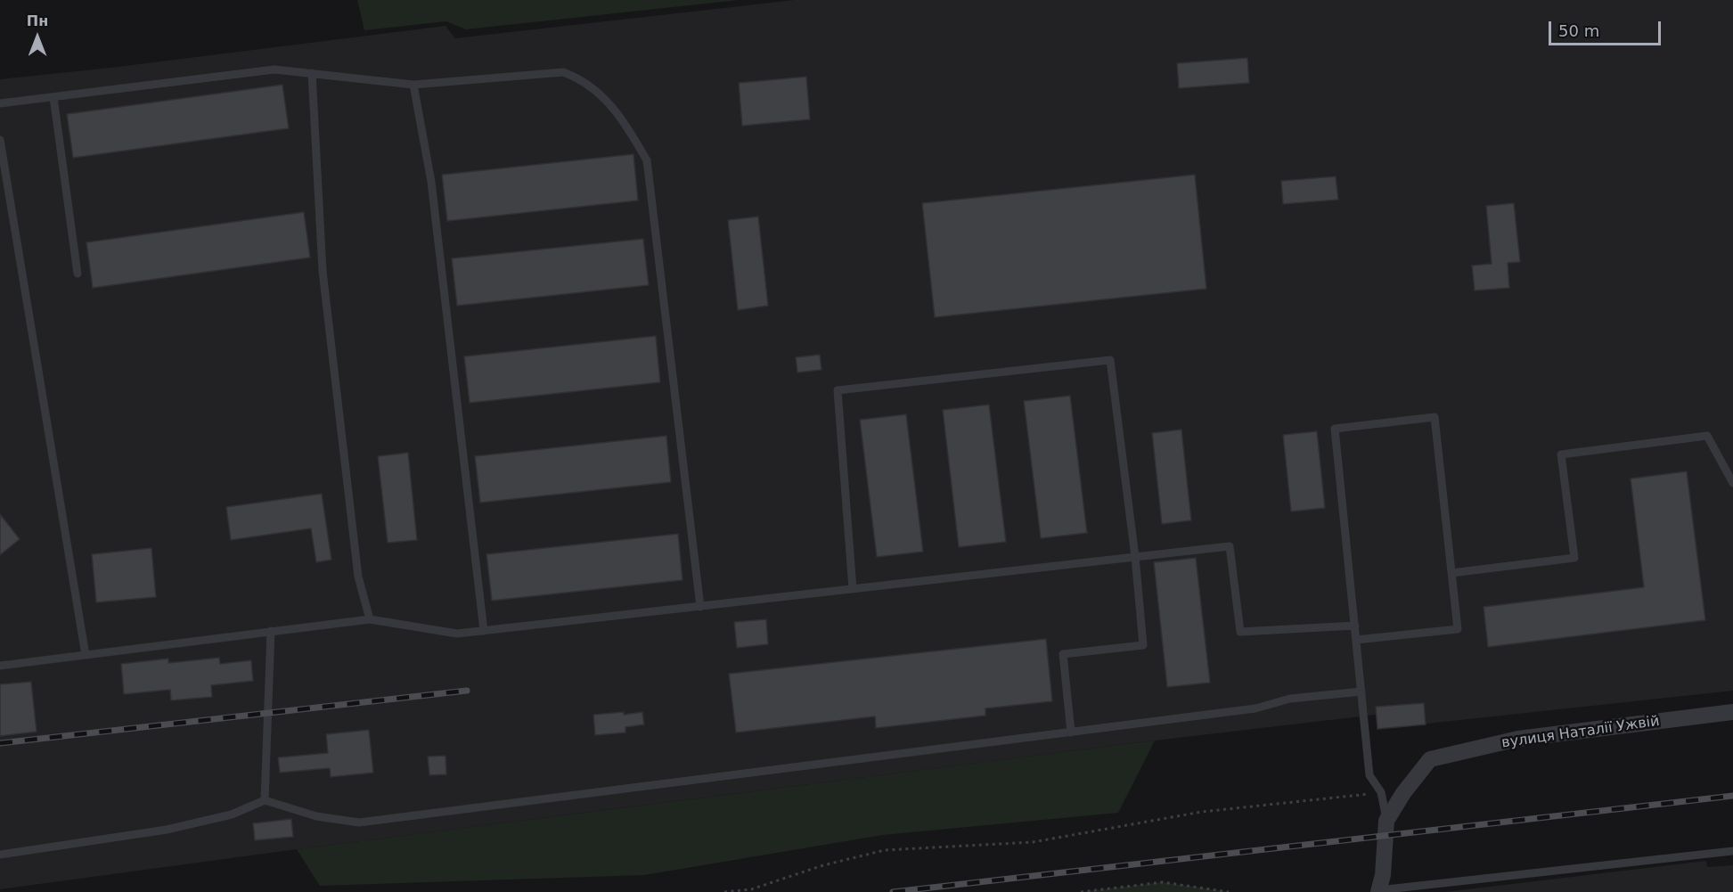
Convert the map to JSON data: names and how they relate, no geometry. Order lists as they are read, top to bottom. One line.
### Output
{"streets":{"street":["вулиця Наталії Ужвій"]},"scale_bar":"50 m","north":"top"}
